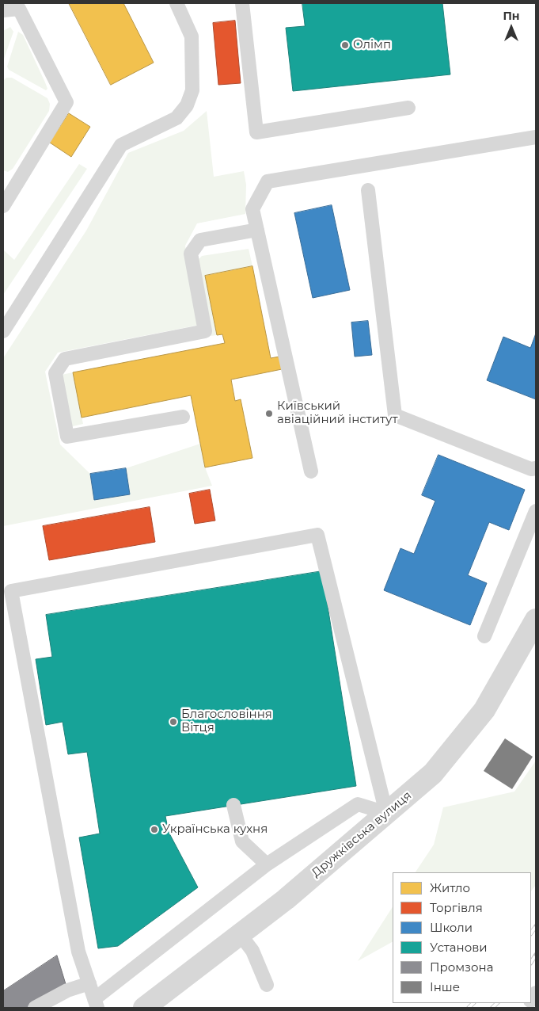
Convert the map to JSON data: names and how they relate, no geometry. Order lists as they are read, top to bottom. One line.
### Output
{"streets":{"street":["Дружківська вулиця"]},"places":["Олімп","Київський авіаційний інститут","Благословіння Вітця","Українська кухня"],"legend":["Житло","Торгівля","Школи","Установи","Промзона","Інше"],"north":"top"}
